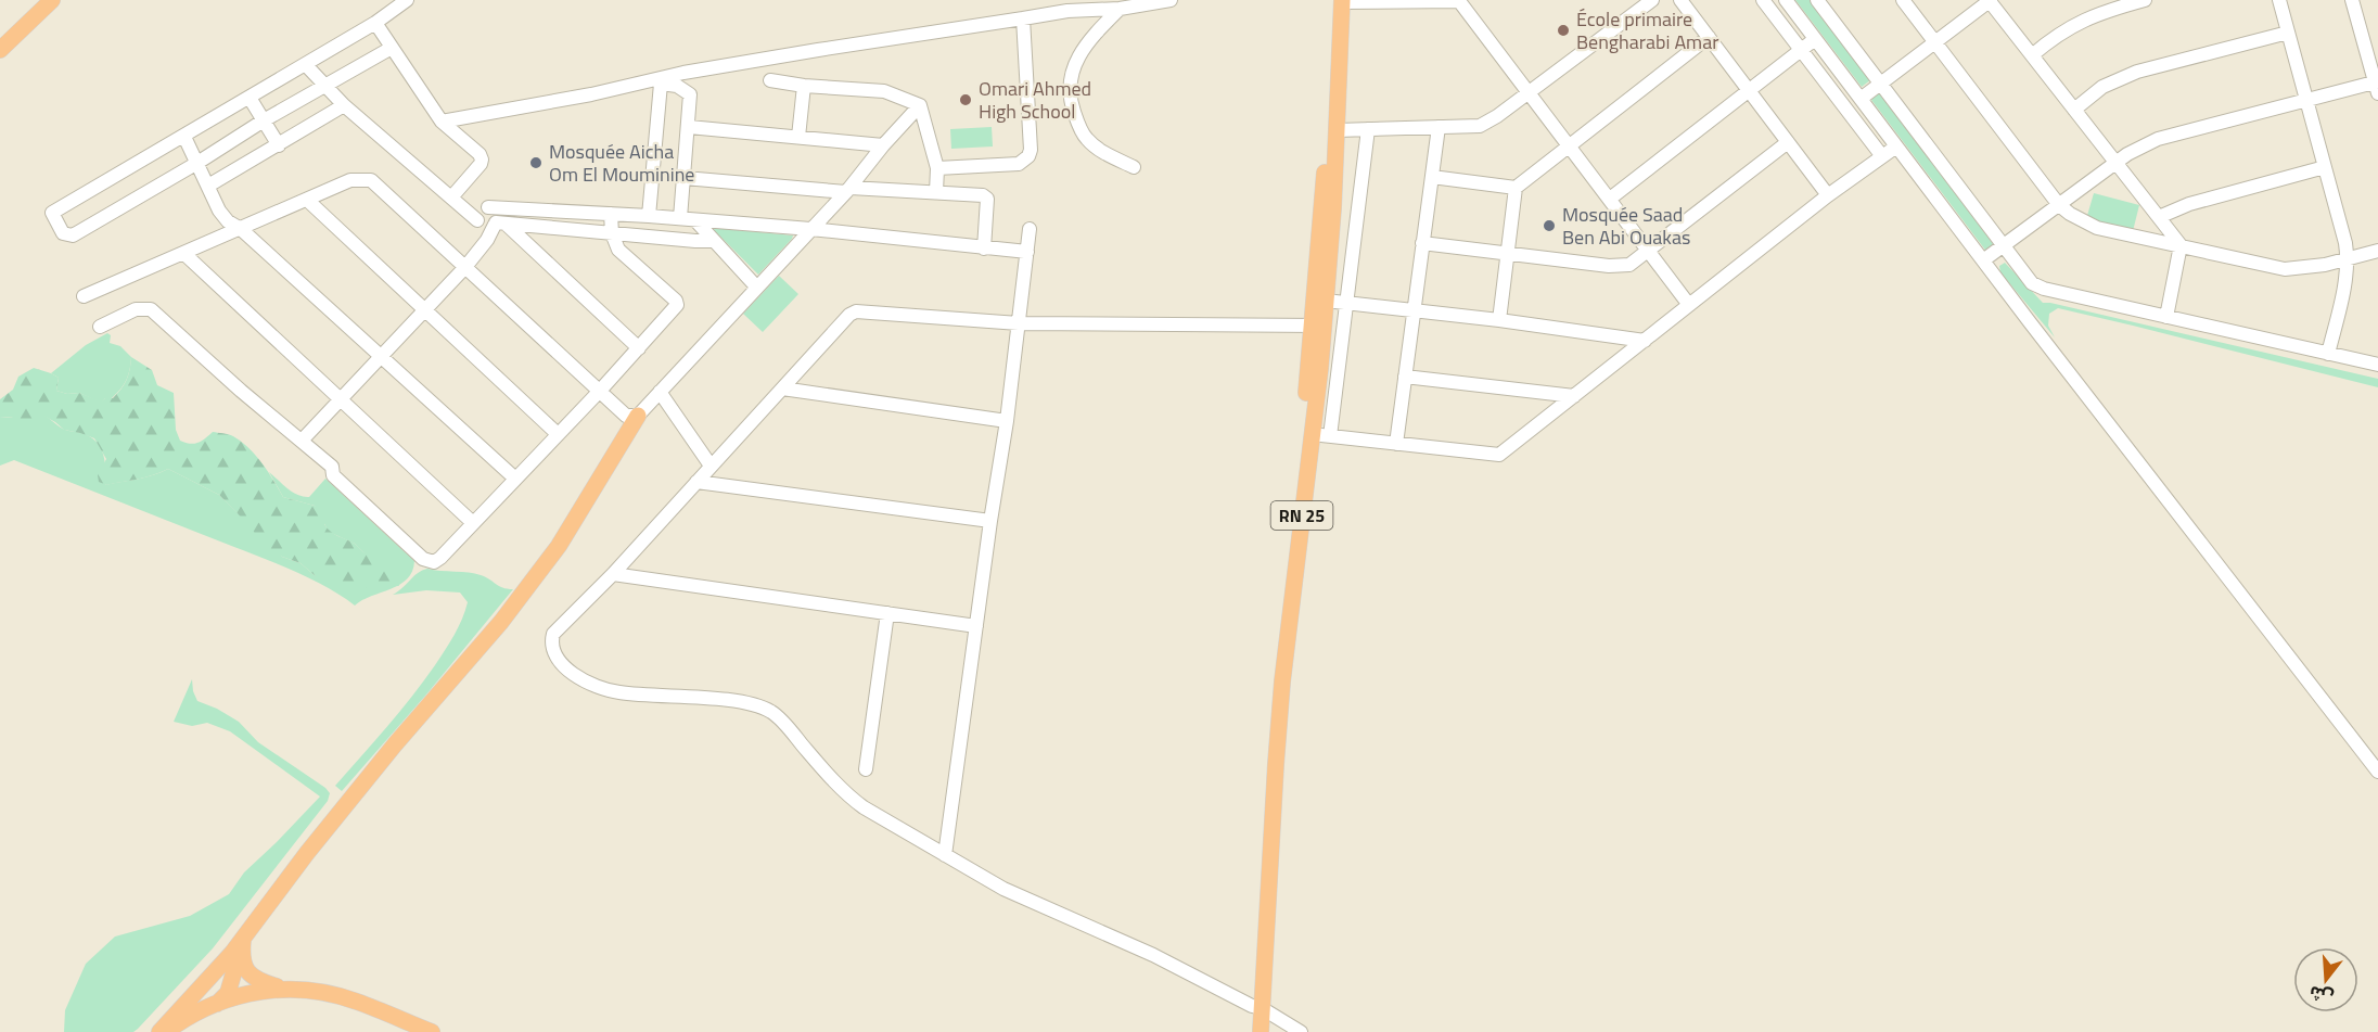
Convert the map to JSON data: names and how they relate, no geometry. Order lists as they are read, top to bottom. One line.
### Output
{"streets":{"main road":["RN 25"]},"places":["École primaire Bengharabi Amar","Omari Ahmed High School","Mosquée Aicha Om El Mouminine","Mosquée Saad Ben Abi Ouakas"],"north":"bottom"}
